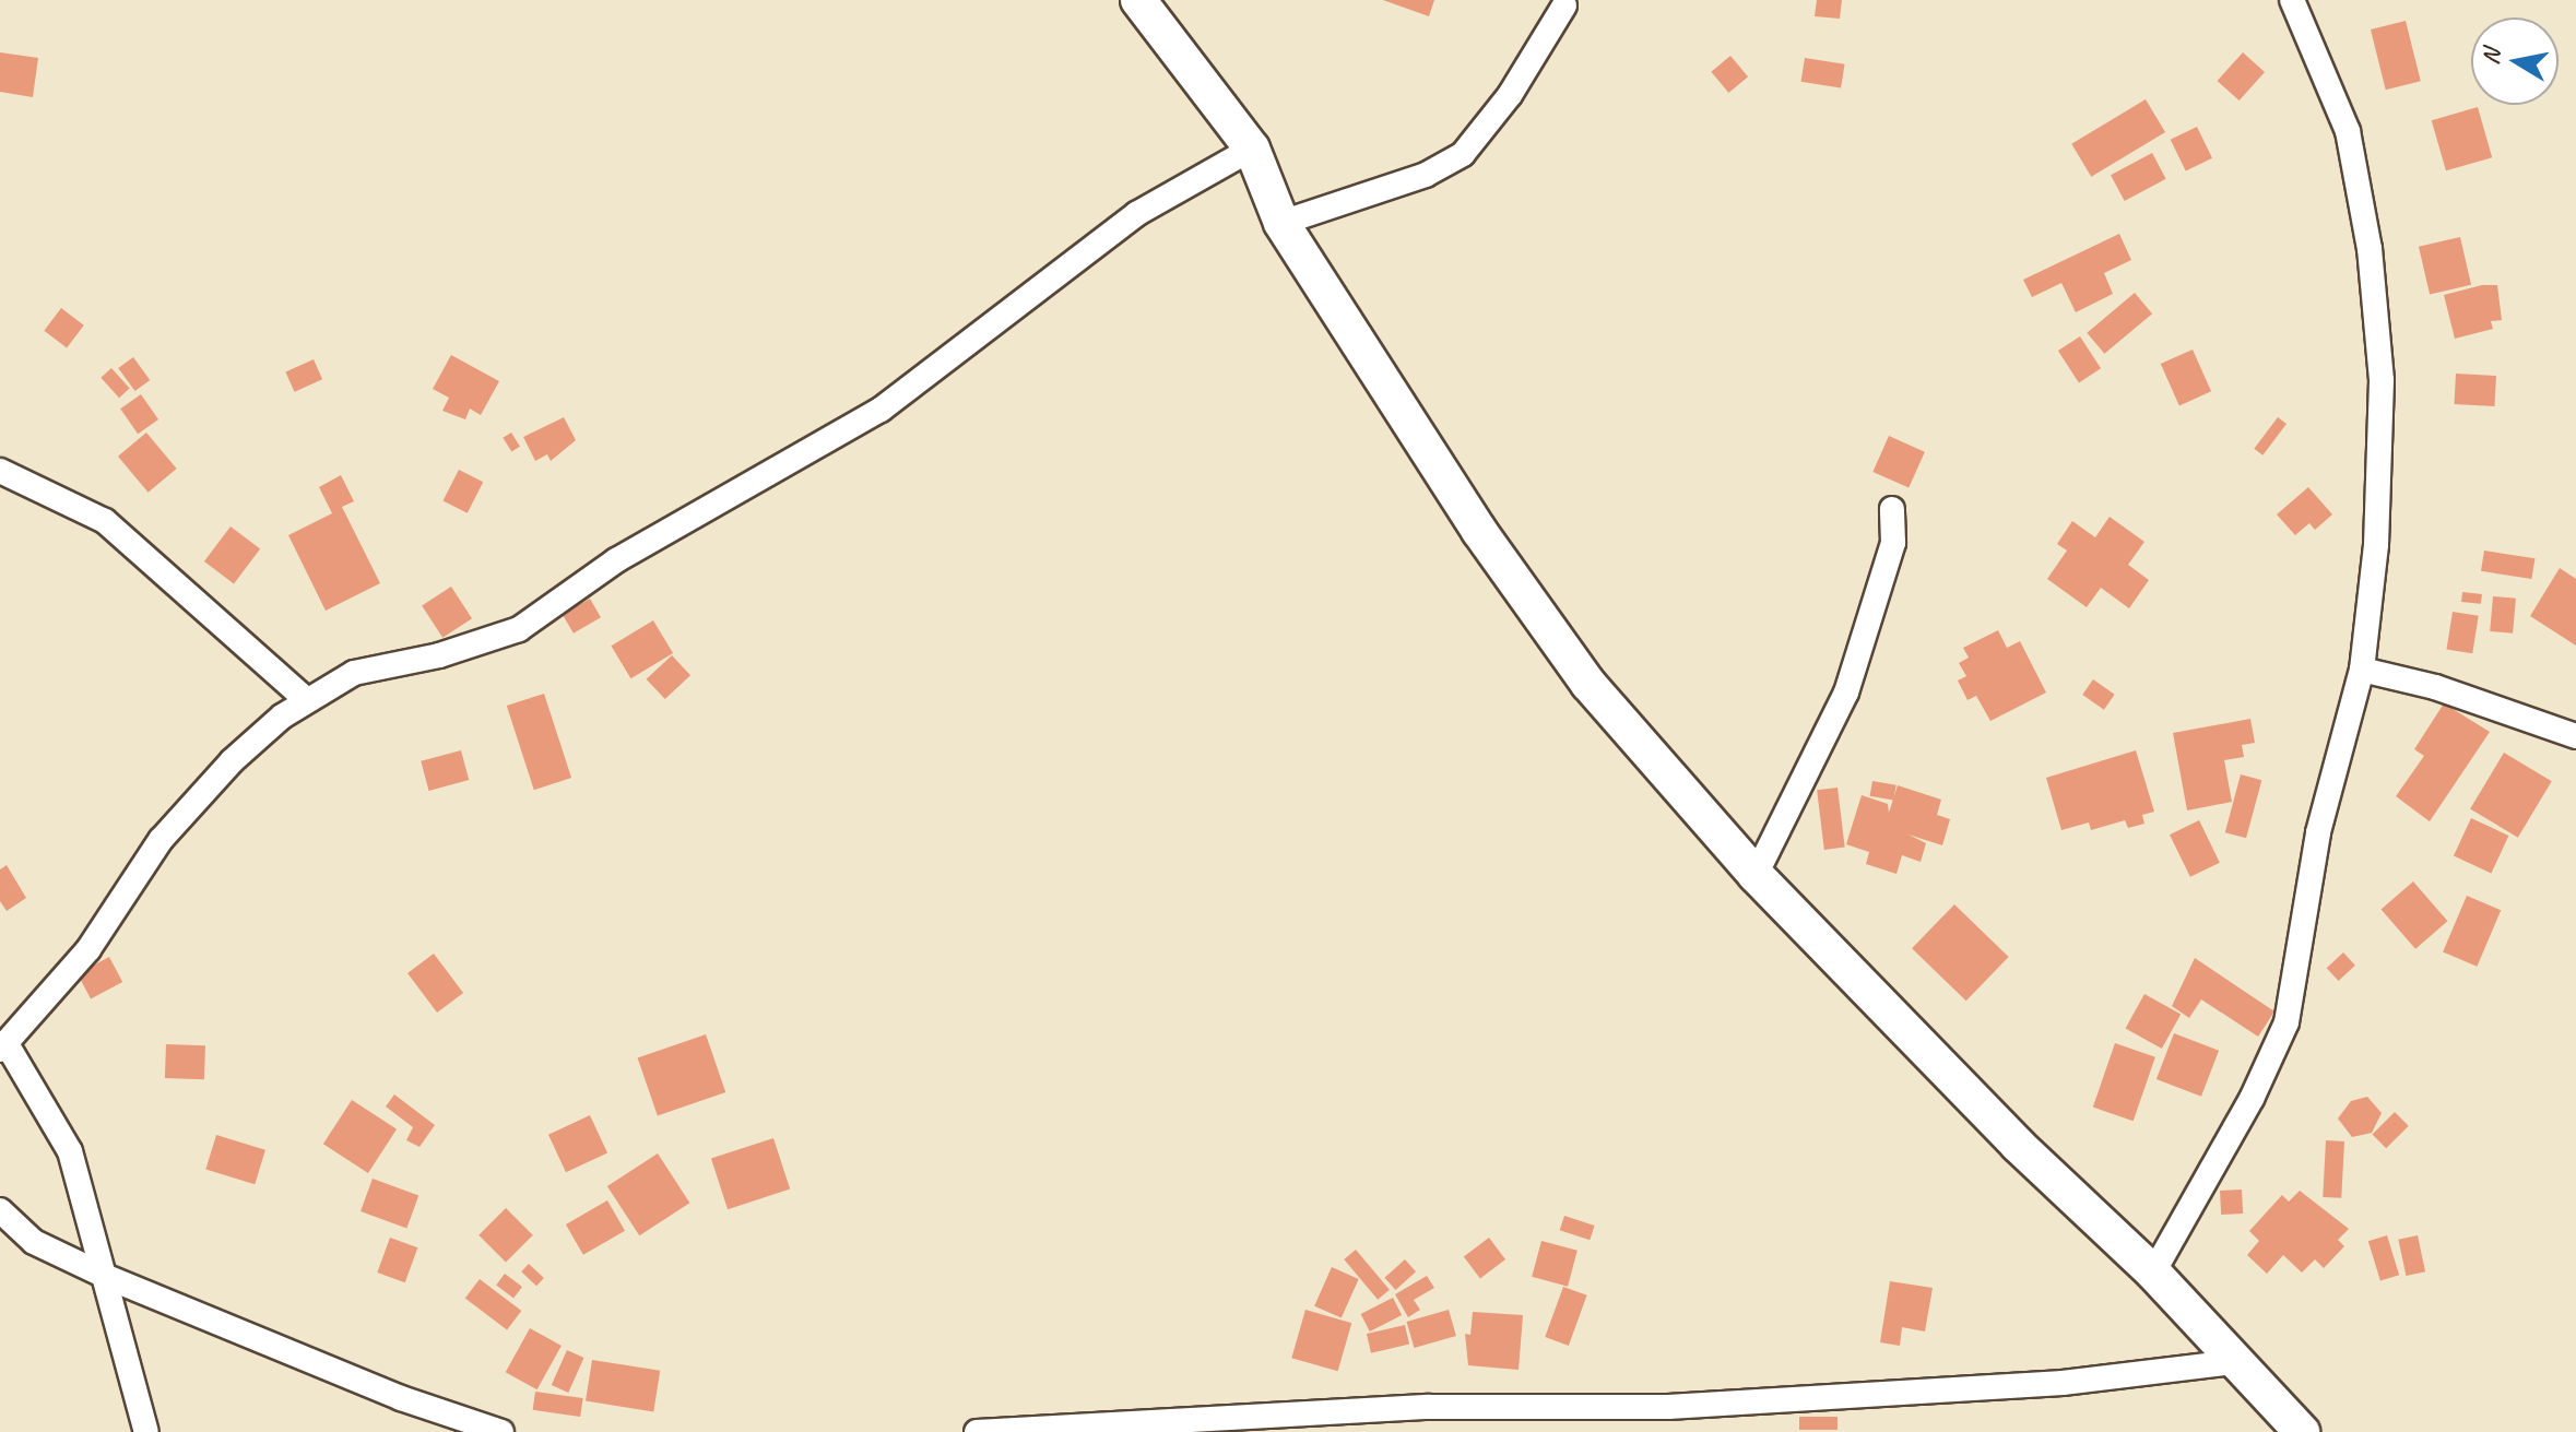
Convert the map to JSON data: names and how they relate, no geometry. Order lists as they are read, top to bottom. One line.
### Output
{"north":"left"}
